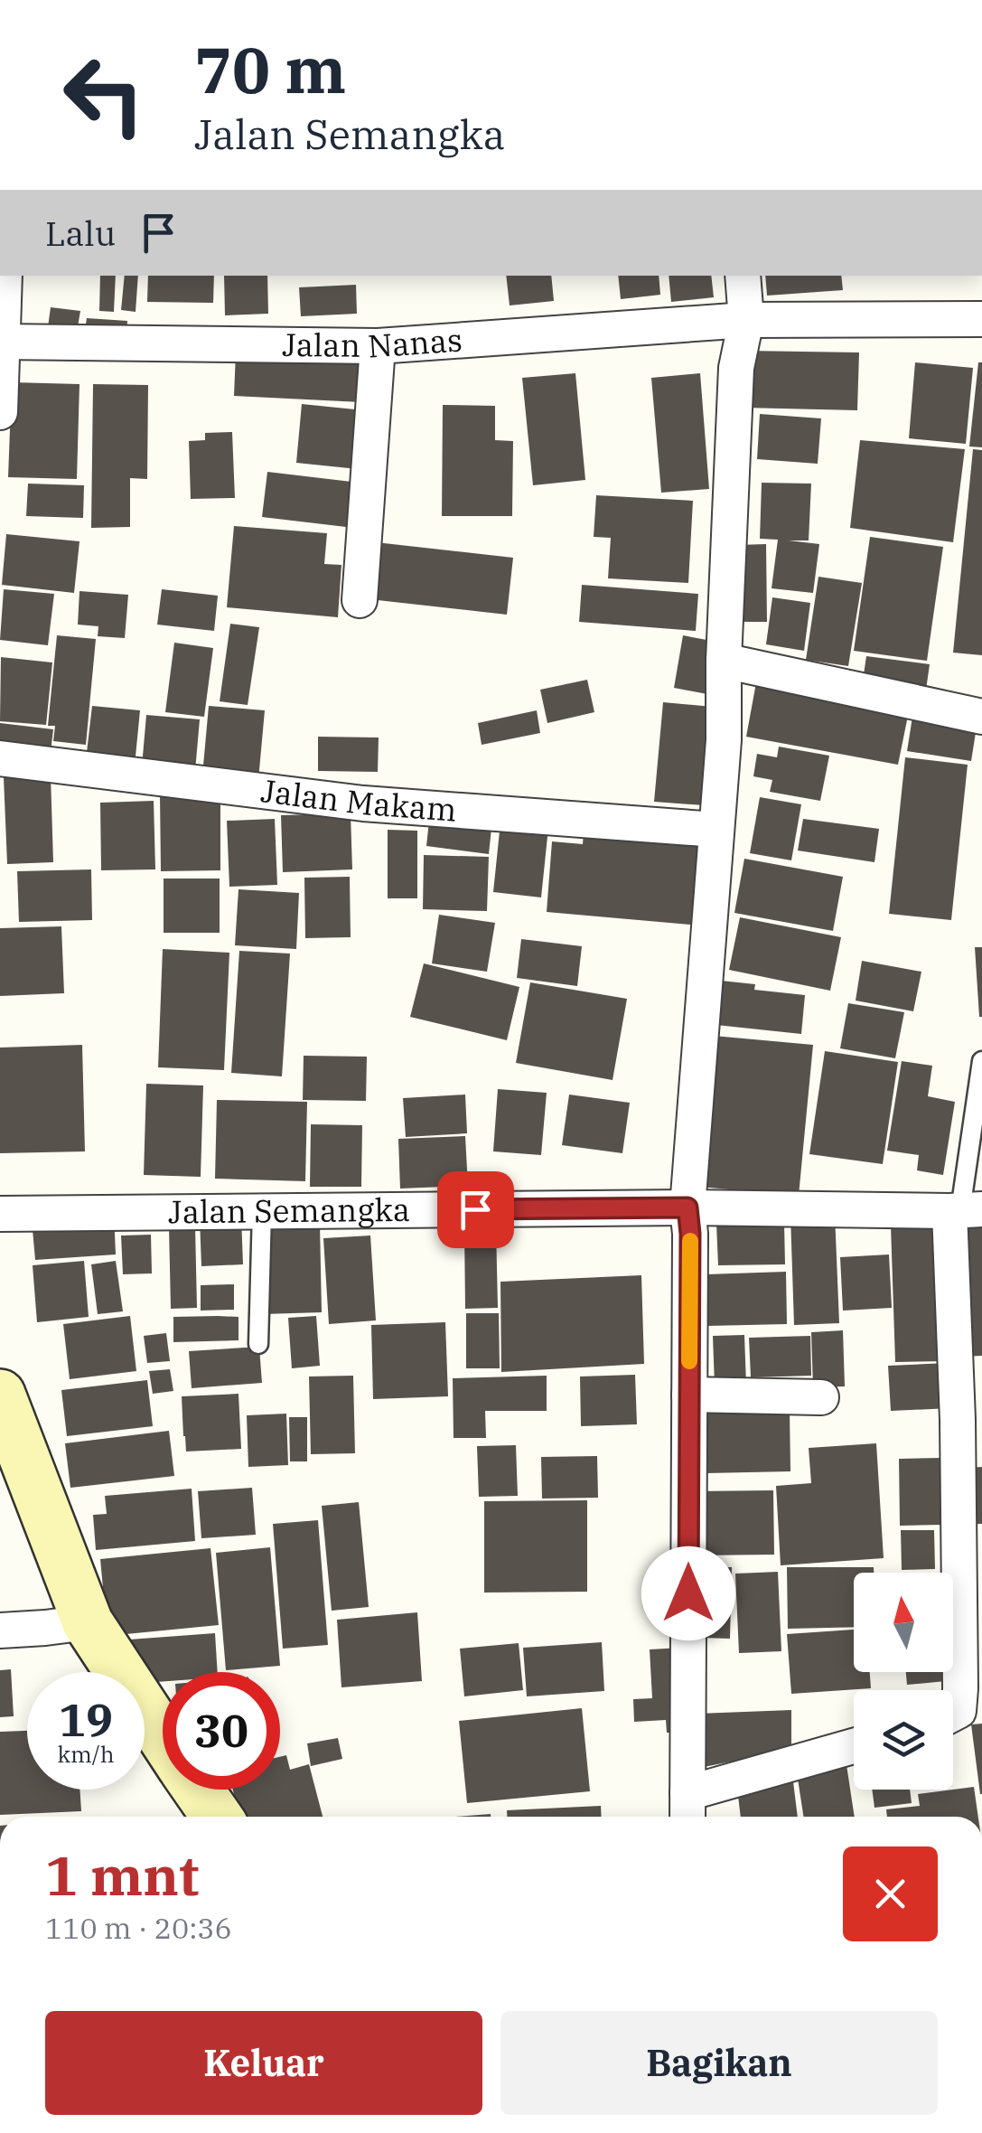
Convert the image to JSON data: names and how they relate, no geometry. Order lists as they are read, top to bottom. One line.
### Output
{"streets":{"street":["Jalan Nanas","Jalan Makam","Jalan Semangka"]},"north":"top","page":{"turn":["70 m","Jalan Semangka"],"then":"Lalu","speed":"19 km/h","limit":"30","heading":["1 mnt","110 m · 20:36"],"buttons":["Keluar","Bagikan"]}}
